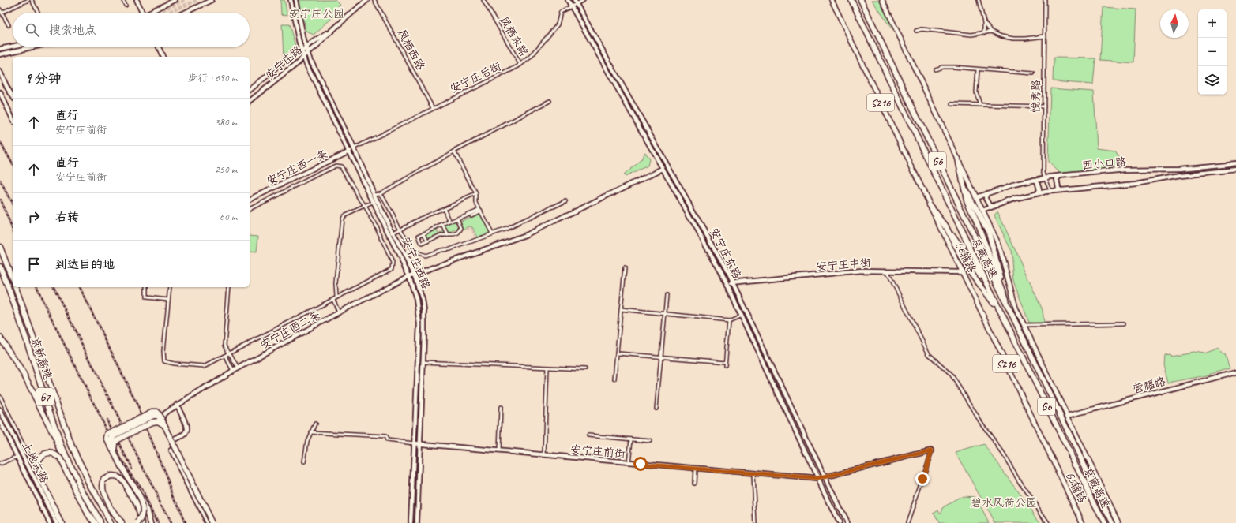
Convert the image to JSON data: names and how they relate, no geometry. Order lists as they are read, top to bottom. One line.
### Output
{"streets":{"highway":["G6","京藏高速","京新高速","G7"],"main road":["安宁庄路","S216","西小口路","安宁庄西一条","安宁庄东路","G6辅路","安宁庄西路","安宁庄中街","安宁庄西二条","营福路","安宁庄前街","上地东路"],"street":["凤栖东路","凤栖西路","安宁庄后街","悦秀路"]},"crossings":[["凤栖东路","安宁庄后街"],["凤栖西路","安宁庄后街"],["安宁庄路","安宁庄西路"],["安宁庄后街","安宁庄西一条"],["安宁庄后街","安宁庄东路"],["安宁庄后街","安宁庄西路"],["悦秀路","西小口路"],["西小口路","G6辅路"],["安宁庄西一条","安宁庄西路"],["安宁庄东路","安宁庄中街"],["安宁庄东路","安宁庄西二条"],["安宁庄东路","安宁庄前街"],["G6辅路","安宁庄中街"],["G6辅路","营福路"],["安宁庄西路","安宁庄西二条"],["安宁庄西路","安宁庄前街"]],"parks":["安宁庄公园","碧水风荷公园"],"north":"top","page":{"map_buttons":["+","−"],"search":"搜索地点","heading":["9 分钟","步行 · 690 m"],"list":[["直行","安宁庄前街","380 m"],["直行","安宁庄前街","250 m"],["右转","60 m"],"到达目的地"]}}
